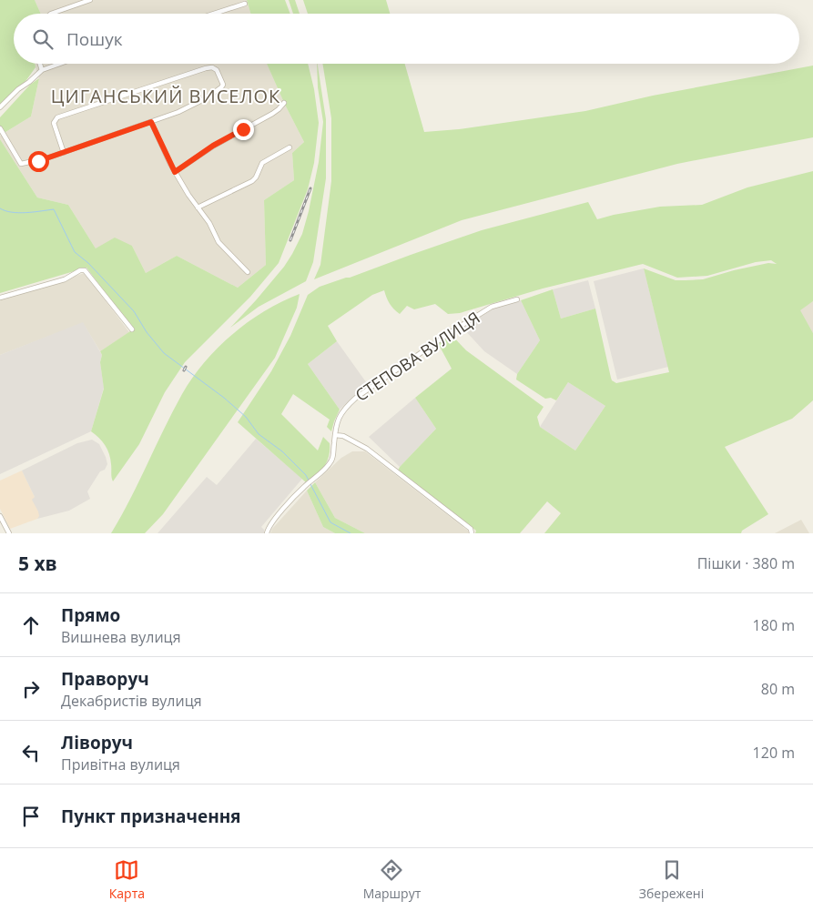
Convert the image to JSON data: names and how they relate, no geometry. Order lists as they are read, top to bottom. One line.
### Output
{"streets":{"street":["СТЕПОВА ВУЛИЦЯ"]},"districts":["ЦИГАНСЬКИЙ ВИСЕЛОК"],"page":{"search":"Пошук","heading":["5 хв","Пішки · 380 m"],"list":[["Прямо","Вишнева вулиця","180 m"],["Праворуч","Декабристів вулиця","80 m"],["Ліворуч","Привітна вулиця","120 m"],"Пункт призначення"],"nav":["Карта","Маршрут","Збережені"]}}
